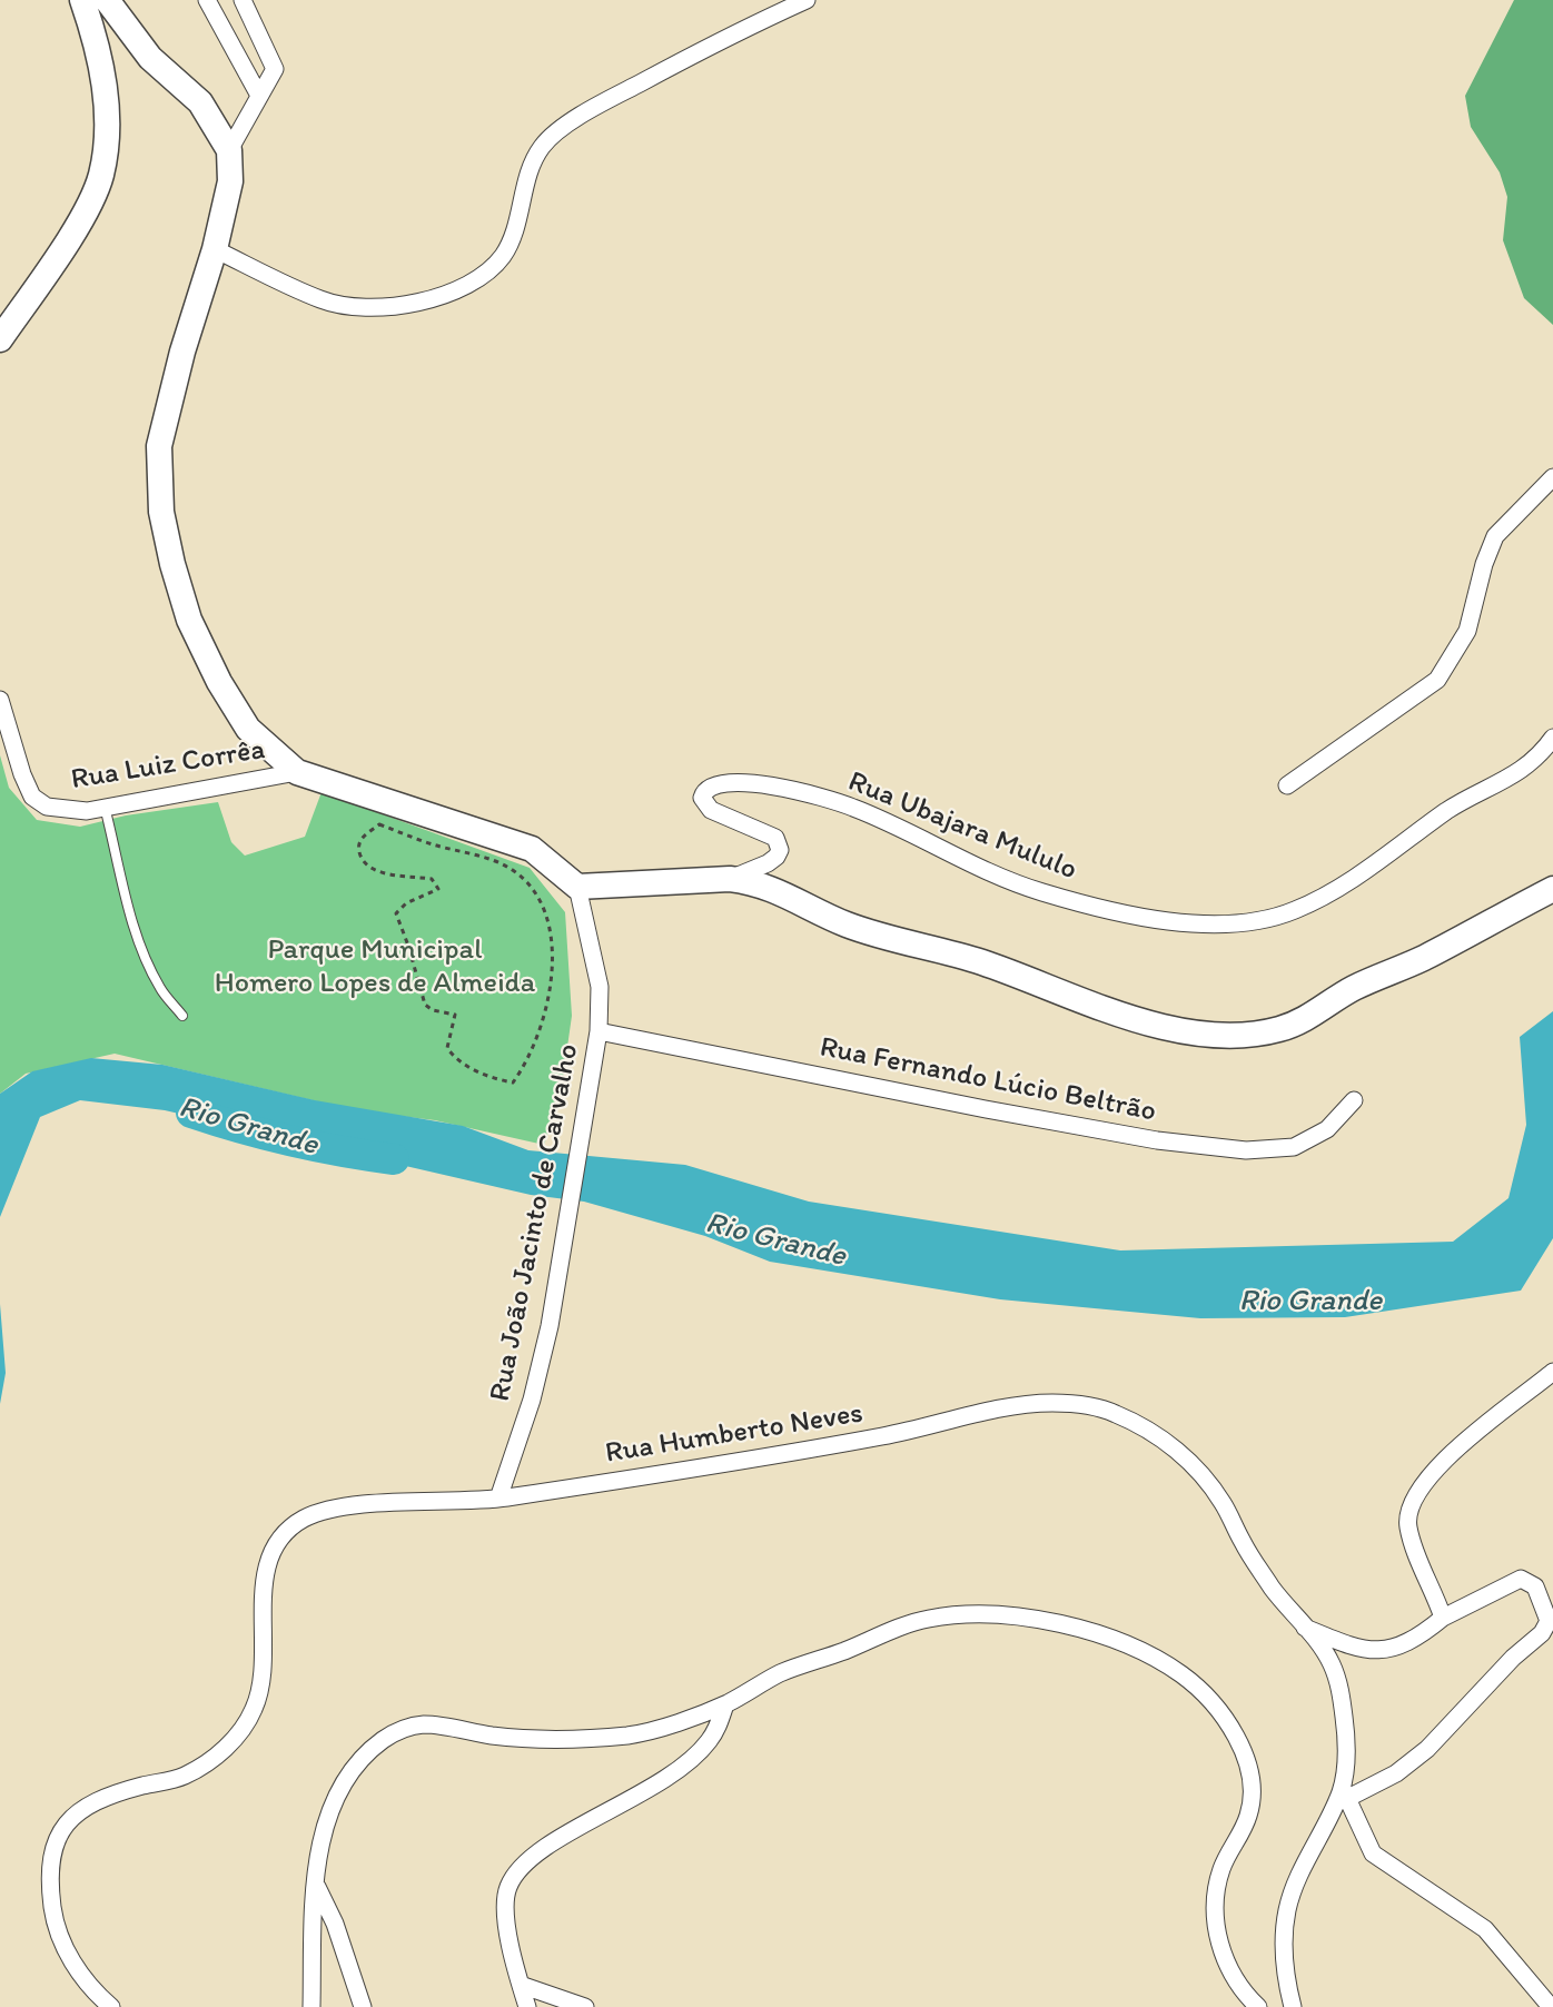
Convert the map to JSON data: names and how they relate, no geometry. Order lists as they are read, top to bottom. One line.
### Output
{"streets":{"street":["Rua Luiz Corrêa","Rua Ubajara Mululo","Rua Fernando Lúcio Beltrão","Rua João Jacinto de Carvalho","Rua Humberto Neves"]},"crossings":[["Rua Fernando Lúcio Beltrão","Rua João Jacinto de Carvalho"],["Rua João Jacinto de Carvalho","Rua Humberto Neves"]],"water":["Rio Grande"],"parks":["Parque Municipal Homero Lopes de Almeida"]}
